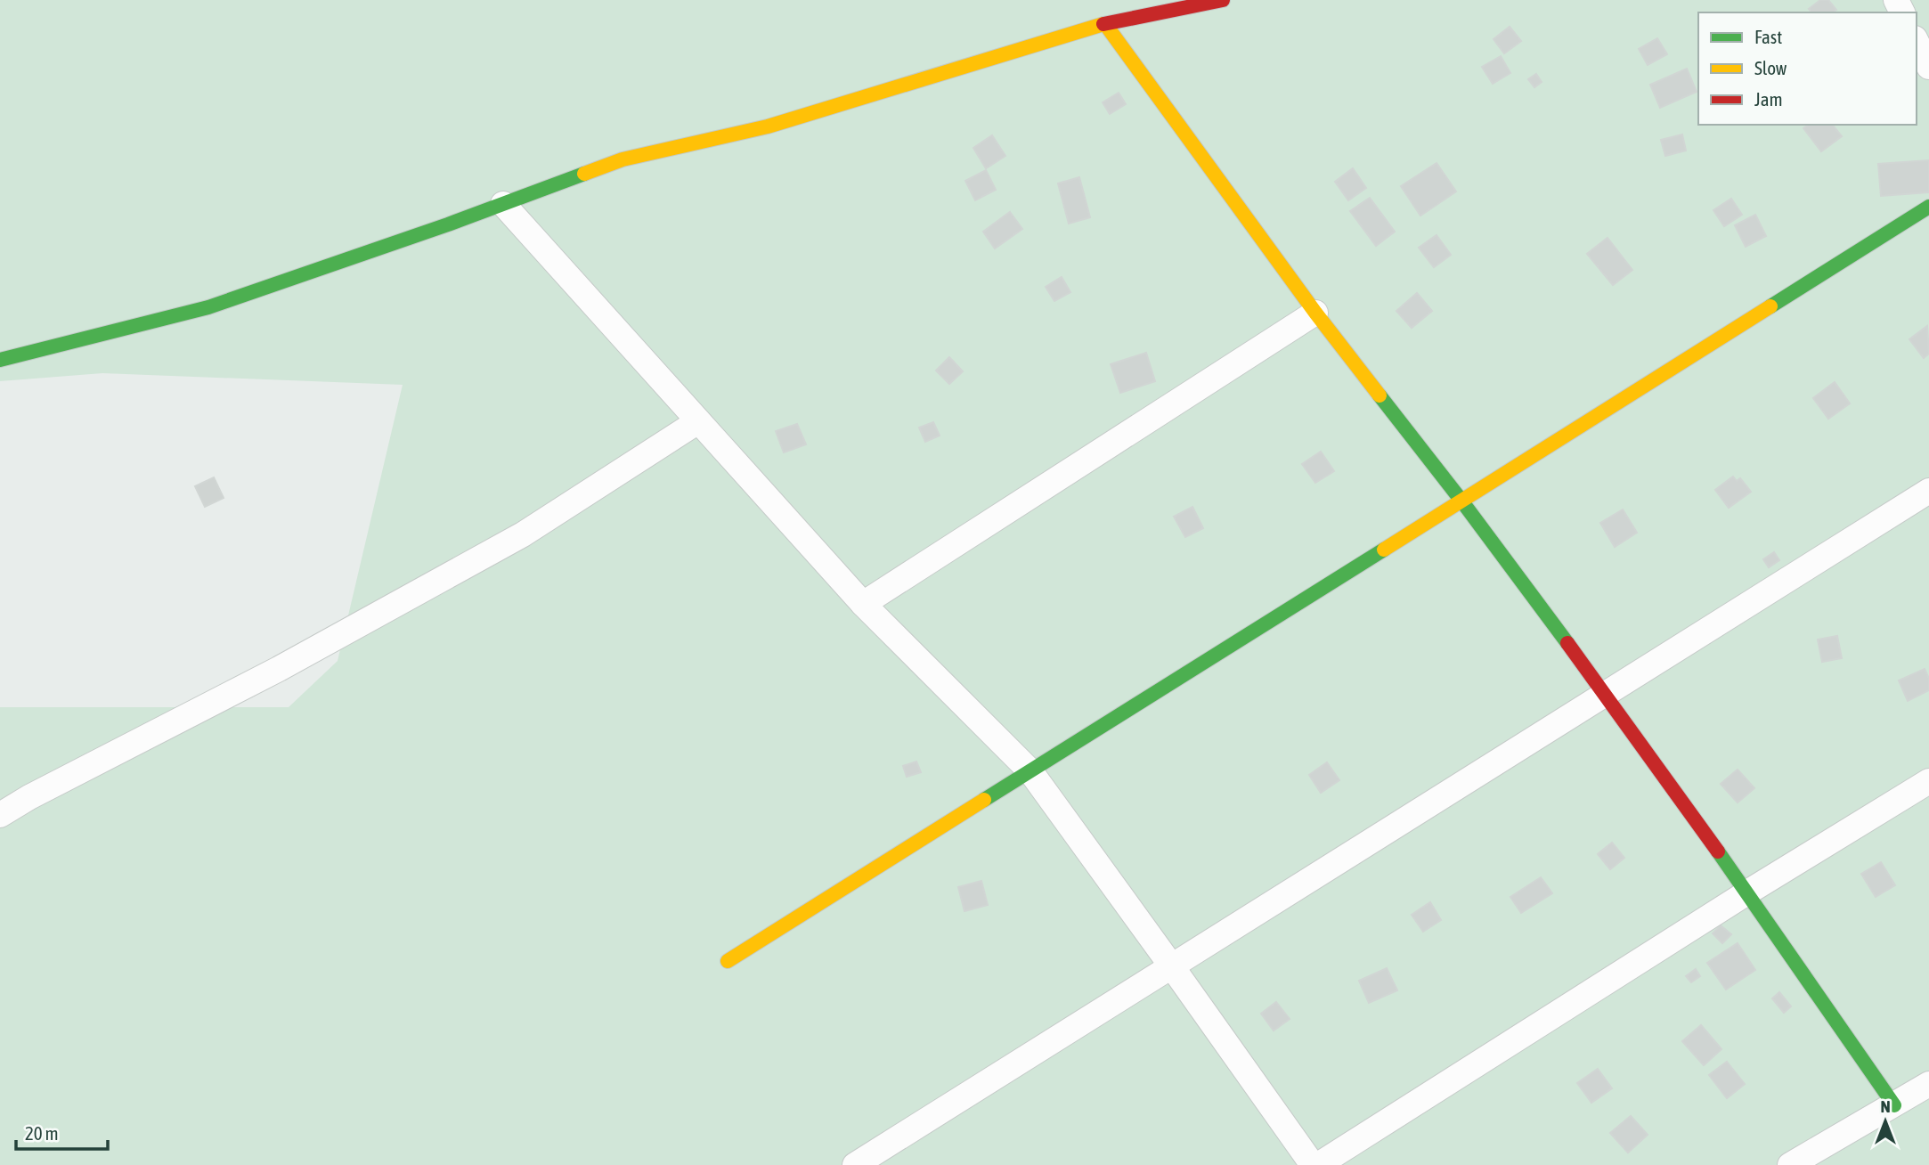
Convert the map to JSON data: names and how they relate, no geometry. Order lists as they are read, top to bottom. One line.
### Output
{"legend":["Fast","Slow","Jam"],"scale_bar":"20 m","north":"top"}
